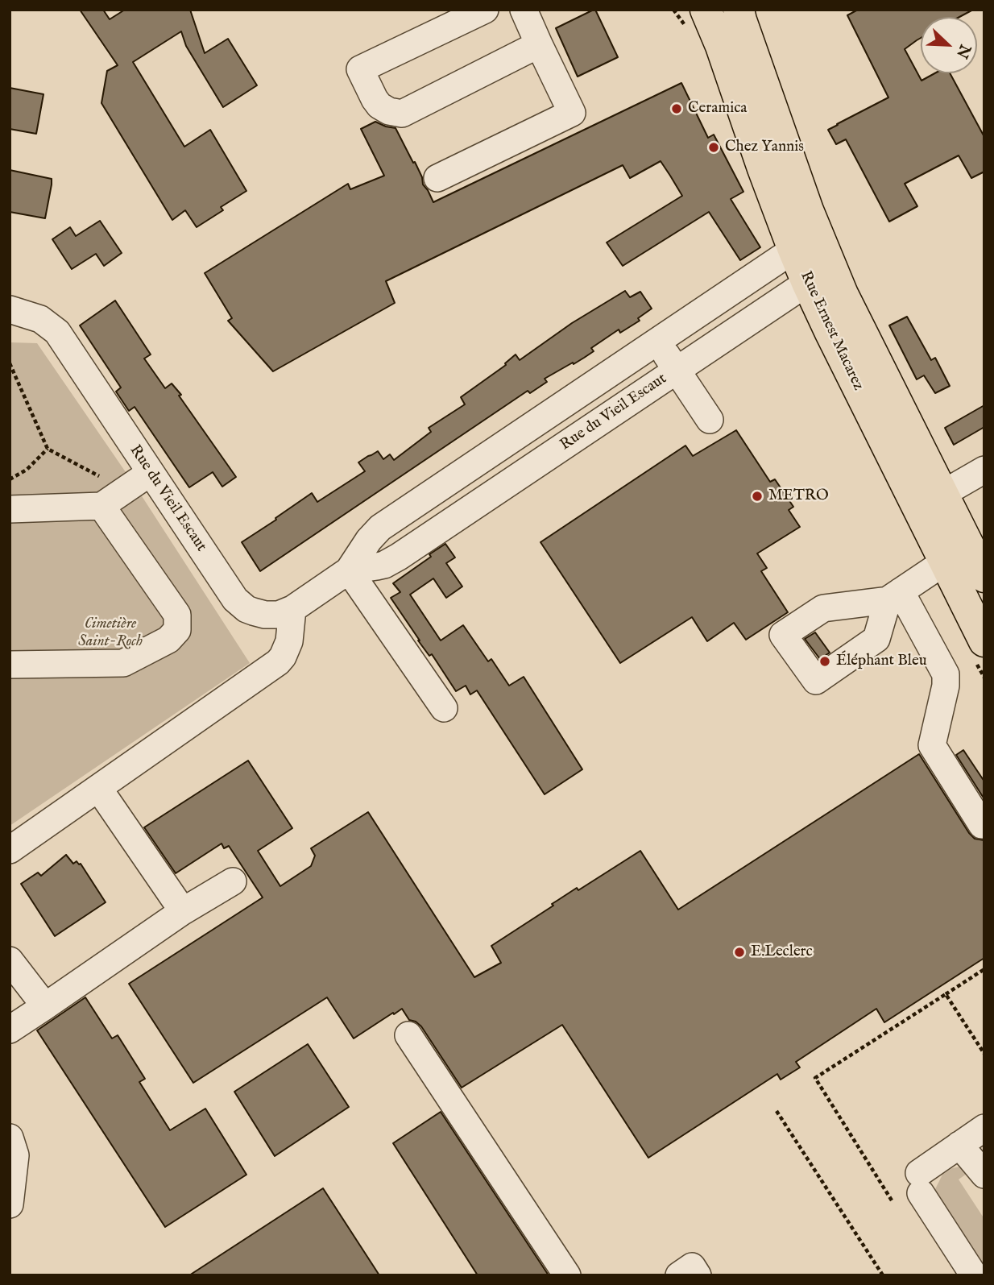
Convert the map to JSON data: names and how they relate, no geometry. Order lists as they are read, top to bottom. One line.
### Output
{"streets":{"main road":["Rue Ernest Macarez"],"street":["Rue du Vieil Escaut"]},"crossings":[["Rue Ernest Macarez","Rue du Vieil Escaut"]],"parks":["Cimetière Saint-Roch"],"places":["Ceramica","Chez Yannis","METRO","Éléphant Bleu","E.Leclerc"],"north":"bottom right"}
